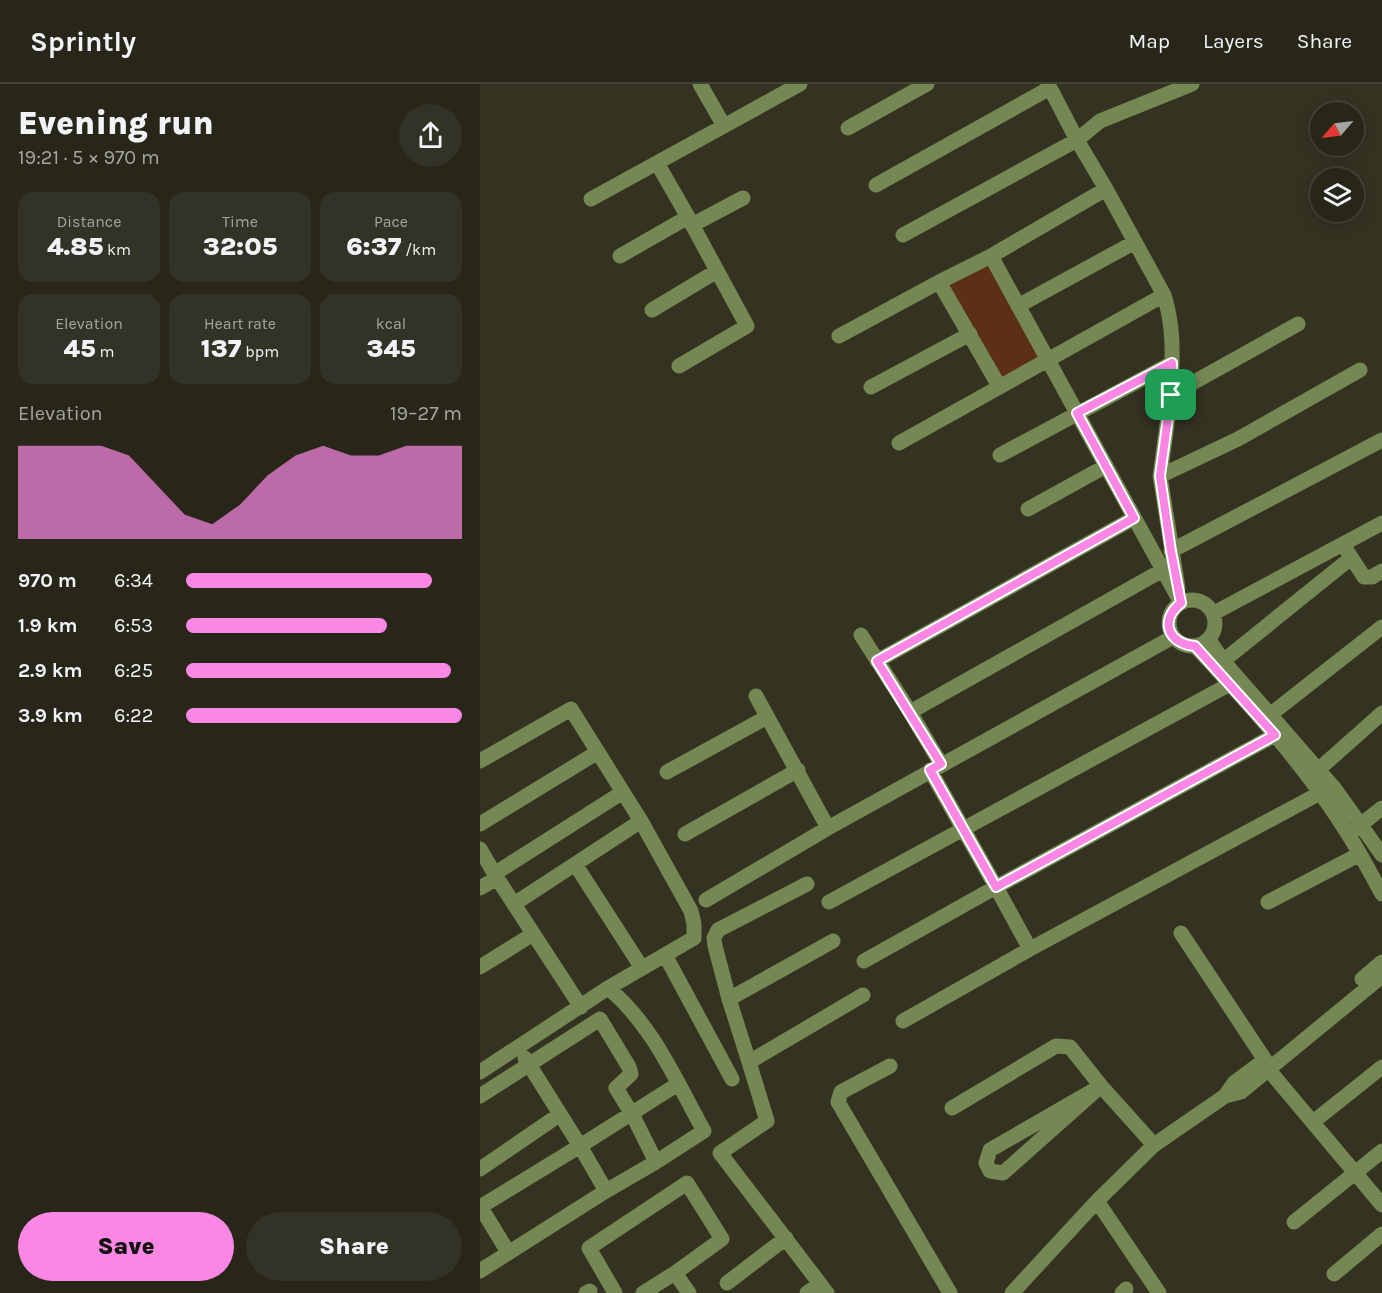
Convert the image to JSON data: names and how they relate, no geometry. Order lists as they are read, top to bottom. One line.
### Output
{"north":"bottom left","page":{"header":"Sprintly","nav":["Map","Layers","Share"],"heading":["Evening run","19:21 · 5 × 970 m"],"stats":[["Distance","4.85 km"],["Time","32:05"],["Pace","6:37 /km"],["Elevation","45 m"],["Heart rate","137 bpm"],["kcal","345"]],"chart":["Elevation","19–27 m"],"list":[{"name":"970 m","note":"6:34"},{"name":"1.9 km","note":"6:53"},{"name":"2.9 km","note":"6:25"},{"name":"3.9 km","note":"6:22"}],"buttons":["Save","Share"]}}
